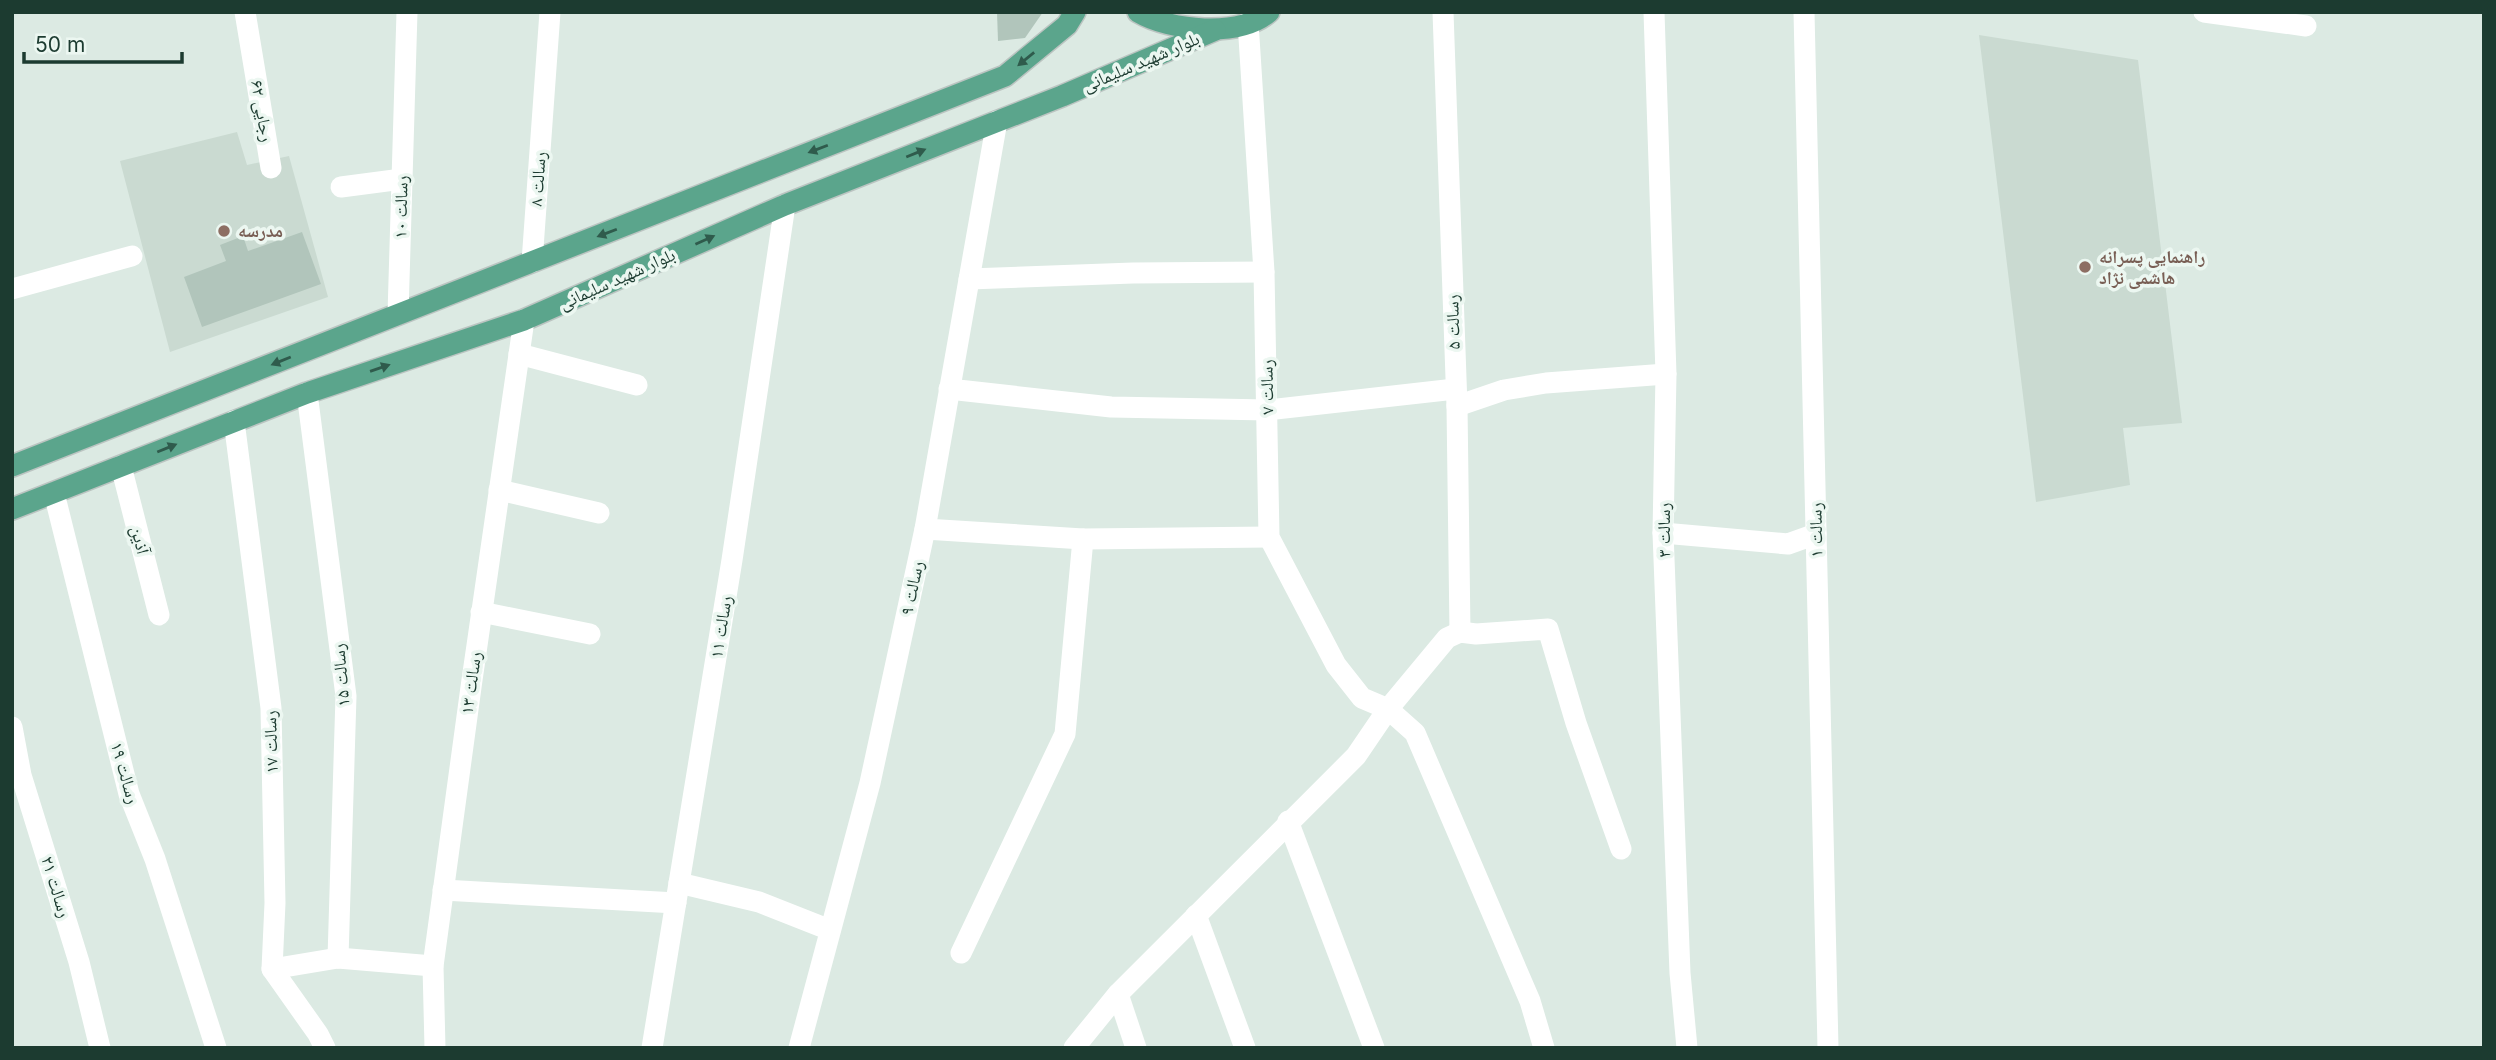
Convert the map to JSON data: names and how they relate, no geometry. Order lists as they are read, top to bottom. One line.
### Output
{"streets":{"main road":["بلوار شهید سلیمانی"],"street":["رجایی ۶۲","رسالت ۸","رسالت ۱۰","رسالت ۵","رسالت ۷","رسالت ۳","رسالت ۱","آذین","رسالت ۹","رسالت ۱۱","رسالت ۱۵","رسالت ۱۳","رسالت ۱۷","رسالت ۱۹","رسالت ۲۱"]},"crossings":[["بلوار شهید سلیمانی","آذین"],["بلوار شهید سلیمانی","رسالت ۹"],["بلوار شهید سلیمانی","رسالت ۱۱"],["بلوار شهید سلیمانی","رسالت ۱۵"],["بلوار شهید سلیمانی","رسالت ۱۳"],["بلوار شهید سلیمانی","رسالت ۱۷"],["بلوار شهید سلیمانی","رسالت ۱۹"]],"places":["مدرسه","راهنمایی پسرانه هاشمی نژاد"],"scale_bar":"50 m"}
